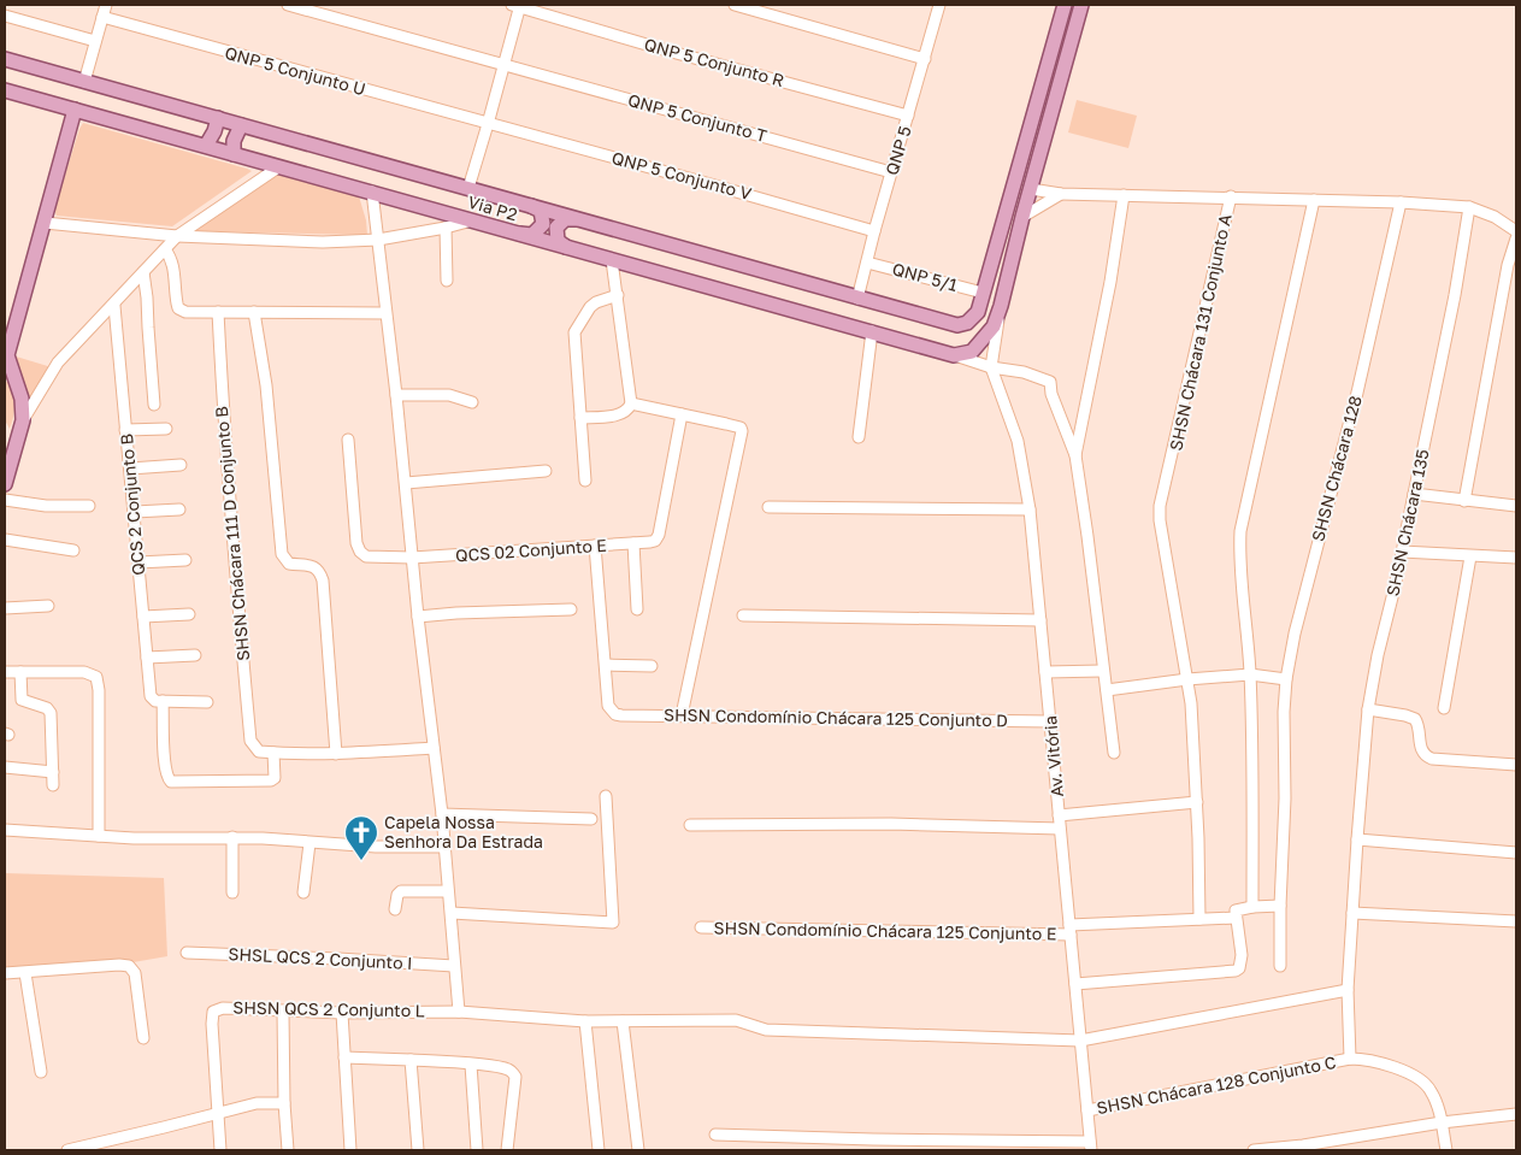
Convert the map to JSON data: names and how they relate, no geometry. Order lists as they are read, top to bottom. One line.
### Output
{"streets":{"main road":["Via P2"],"street":["QNP 5 Conjunto R","QNP 5 Conjunto U","QNP 5 Conjunto T","QNP 5","QNP 5 Conjunto V","QNP 5/1","SHSN Chácara 131 Conjunto A","SHSN Chácara 128","QCS 2 Conjunto B","SHSN Chácara 135","SHSN Chácara 111 D Conjunto B","QCS 02 Conjunto E","SHSN Condomínio Chácara 125 Conjunto D","Av. Vitória","SHSN Condomínio Chácara 125 Conjunto E","SHSL QCS 2 Conjunto I","SHSN QCS 2 Conjunto L","SHSN Chácara 128 Conjunto C"]},"crossings":[["QNP 5 Conjunto R","QNP 5"],["QNP 5 Conjunto U","QNP 5 Conjunto V"],["QNP 5 Conjunto T","QNP 5"],["QNP 5","QNP 5 Conjunto V"],["QNP 5","Via P2"],["QNP 5","QNP 5/1"],["Via P2","QNP 5/1"],["SHSN Chácara 131 Conjunto A","SHSN Condomínio Chácara 125 Conjunto E"],["QCS 2 Conjunto B","SHSN Chácara 111 D Conjunto B"],["SHSN Chácara 135","SHSN Chácara 128 Conjunto C"],["SHSN Condomínio Chácara 125 Conjunto D","Av. Vitória"],["Av. Vitória","SHSN Condomínio Chácara 125 Conjunto E"],["Av. Vitória","SHSN QCS 2 Conjunto L"],["Av. Vitória","SHSN Chácara 128 Conjunto C"],["SHSN QCS 2 Conjunto L","SHSN Chácara 128 Conjunto C"]],"places":{"church":["Capela Nossa Senhora Da Estrada"]}}
